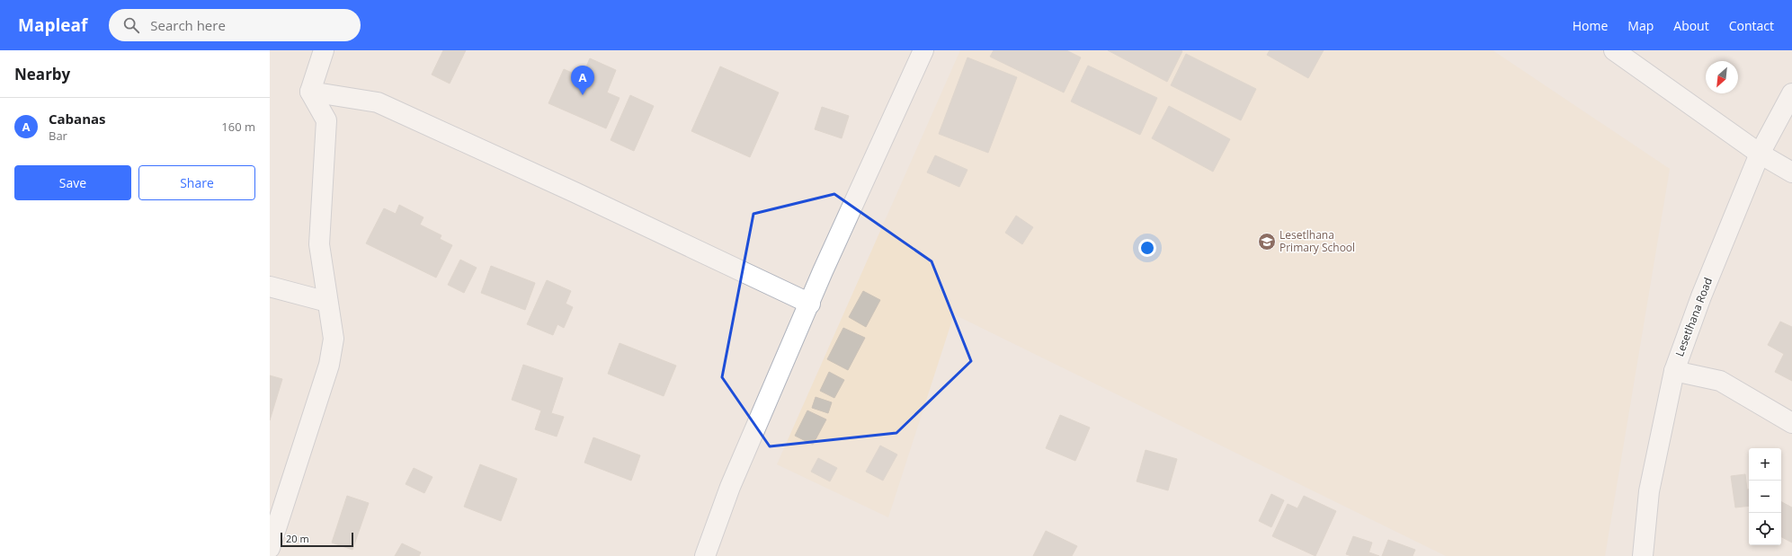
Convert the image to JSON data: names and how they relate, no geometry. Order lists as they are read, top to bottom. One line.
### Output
{"streets":{"street":["Lesetlhana Road"]},"places":{"school or university":["Lesetlhana Primary School"]},"scale_bar":"20 m","north":"bottom left","page":{"header":"Mapleaf","search":"Search here","nav":["Home","Map","About","Contact"],"heading":"Nearby","pins":"A","list":[{"mark":"A","name":"Cabanas","note":"Bar","value":"160 m"}],"buttons":["Save","Share"],"map_buttons":["+","−"],"scale":"20 m"}}
